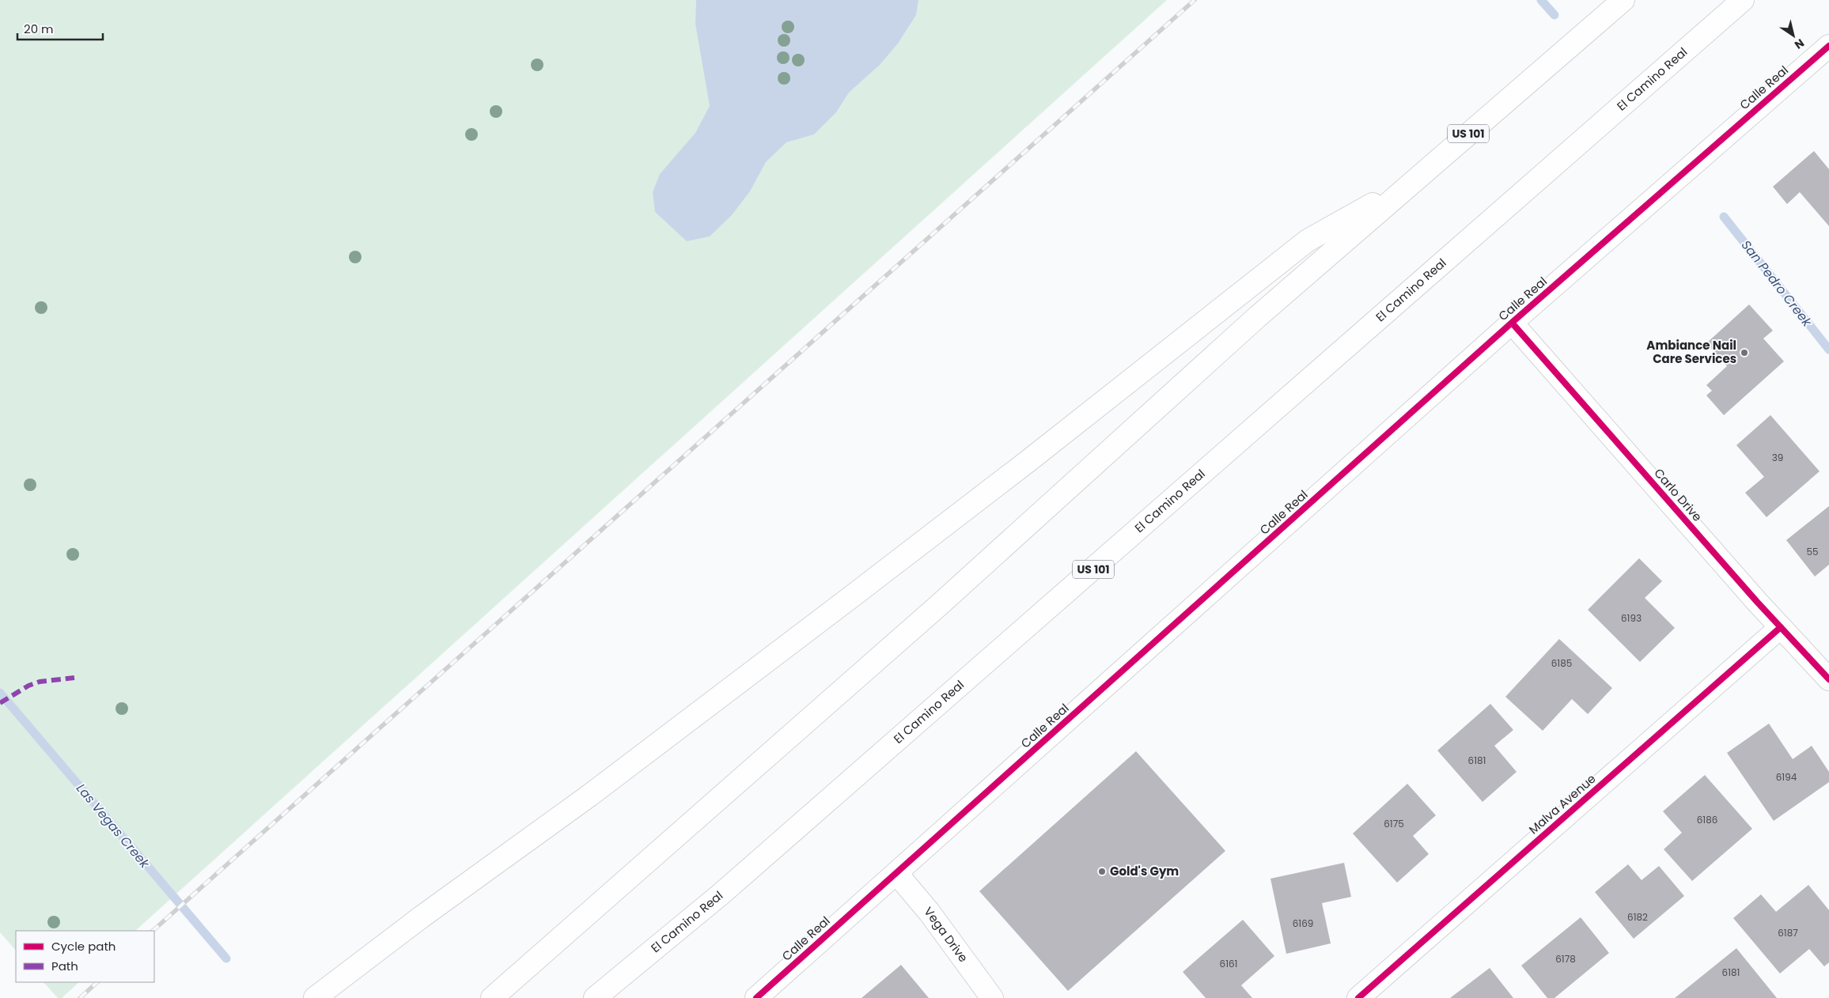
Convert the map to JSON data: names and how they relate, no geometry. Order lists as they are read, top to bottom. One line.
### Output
{"streets":{"main road":["El Camino Real","Calle Real","US 101","Carlo Drive","Malva Avenue","Vega Drive"]},"crossings":[["Calle Real","Carlo Drive"],["Calle Real","Vega Drive"],["Carlo Drive","Malva Avenue"]],"water":["San Pedro Creek","Las Vegas Creek"],"places":["Ambiance Nail Care Services","Gold's Gym"],"house_numbers":["39","55","6193","6185","6181","6194","6186","6175","6182","6169","6187","6178","6161","6181"],"legend":["Cycle path","Path"],"scale_bar":"20 m","north":"bottom right"}
